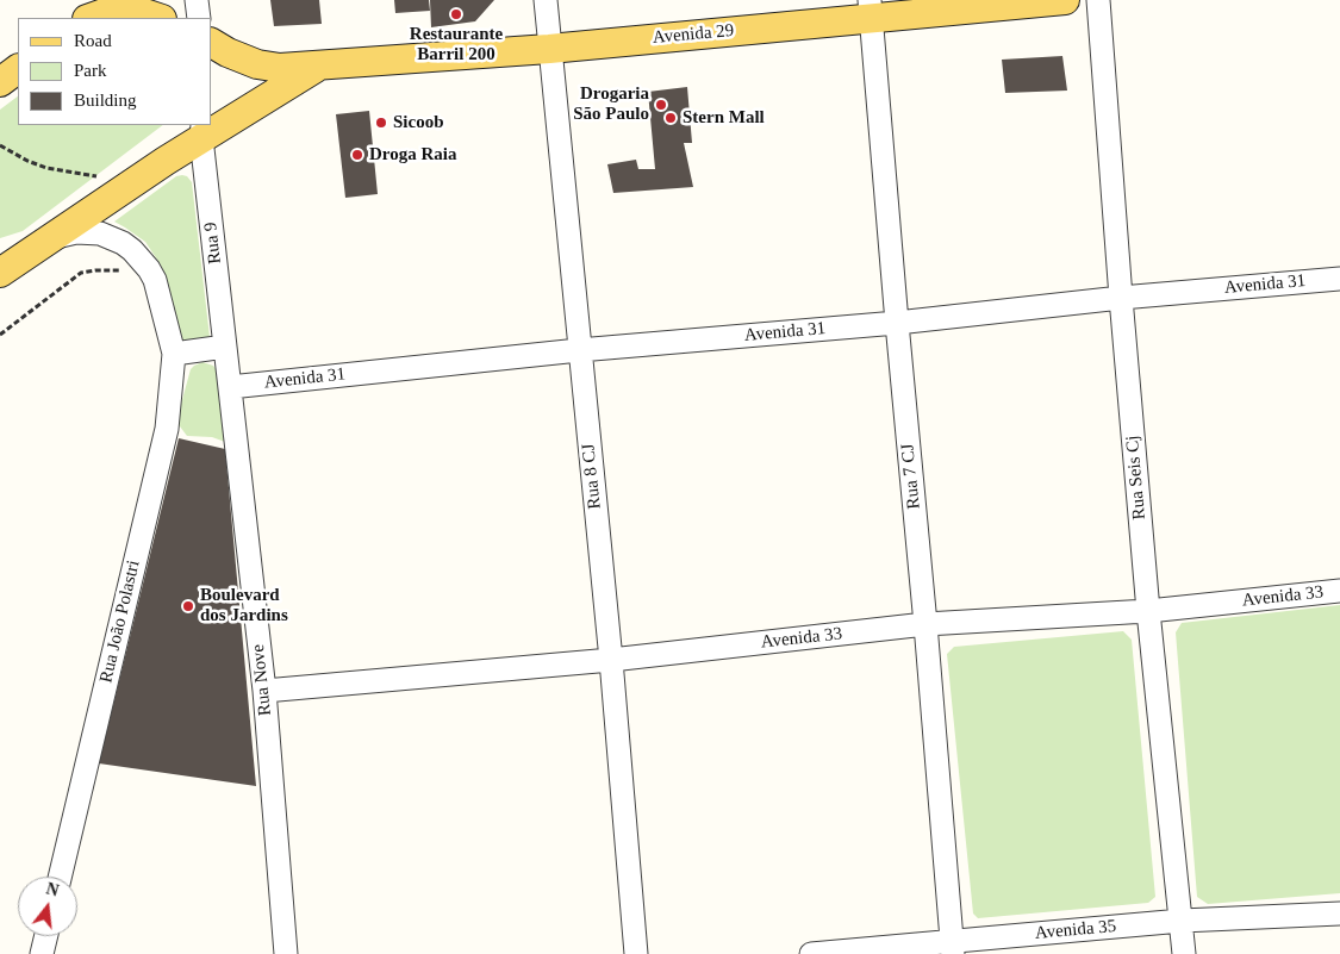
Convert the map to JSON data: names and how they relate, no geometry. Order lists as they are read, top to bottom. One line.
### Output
{"streets":{"main road":["Avenida 29"],"street":["Rua 9","Avenida 31","Rua 8 CJ","Rua 7 CJ","Rua Seis Cj","Avenida 33","Rua João Polastri","Rua Nove","Avenida 35"]},"crossings":[["Avenida 29","Rua 9"],["Avenida 29","Rua 8 CJ"],["Avenida 29","Rua 7 CJ"],["Rua 9","Avenida 31"],["Rua 9","Rua Nove"],["Avenida 31","Rua 8 CJ"],["Avenida 31","Rua 7 CJ"],["Avenida 31","Rua Seis Cj"],["Avenida 31","Rua Nove"],["Rua 8 CJ","Avenida 33"],["Rua 7 CJ","Avenida 33"],["Rua 7 CJ","Avenida 35"],["Rua Seis Cj","Avenida 33"],["Rua Seis Cj","Avenida 35"],["Avenida 33","Rua Nove"]],"places":["Restaurante Barril 200","Drogaria São Paulo","Stern Mall","Sicoob","Droga Raia","Boulevard dos Jardins"],"legend":["Road","Park","Building"],"north":"top"}
